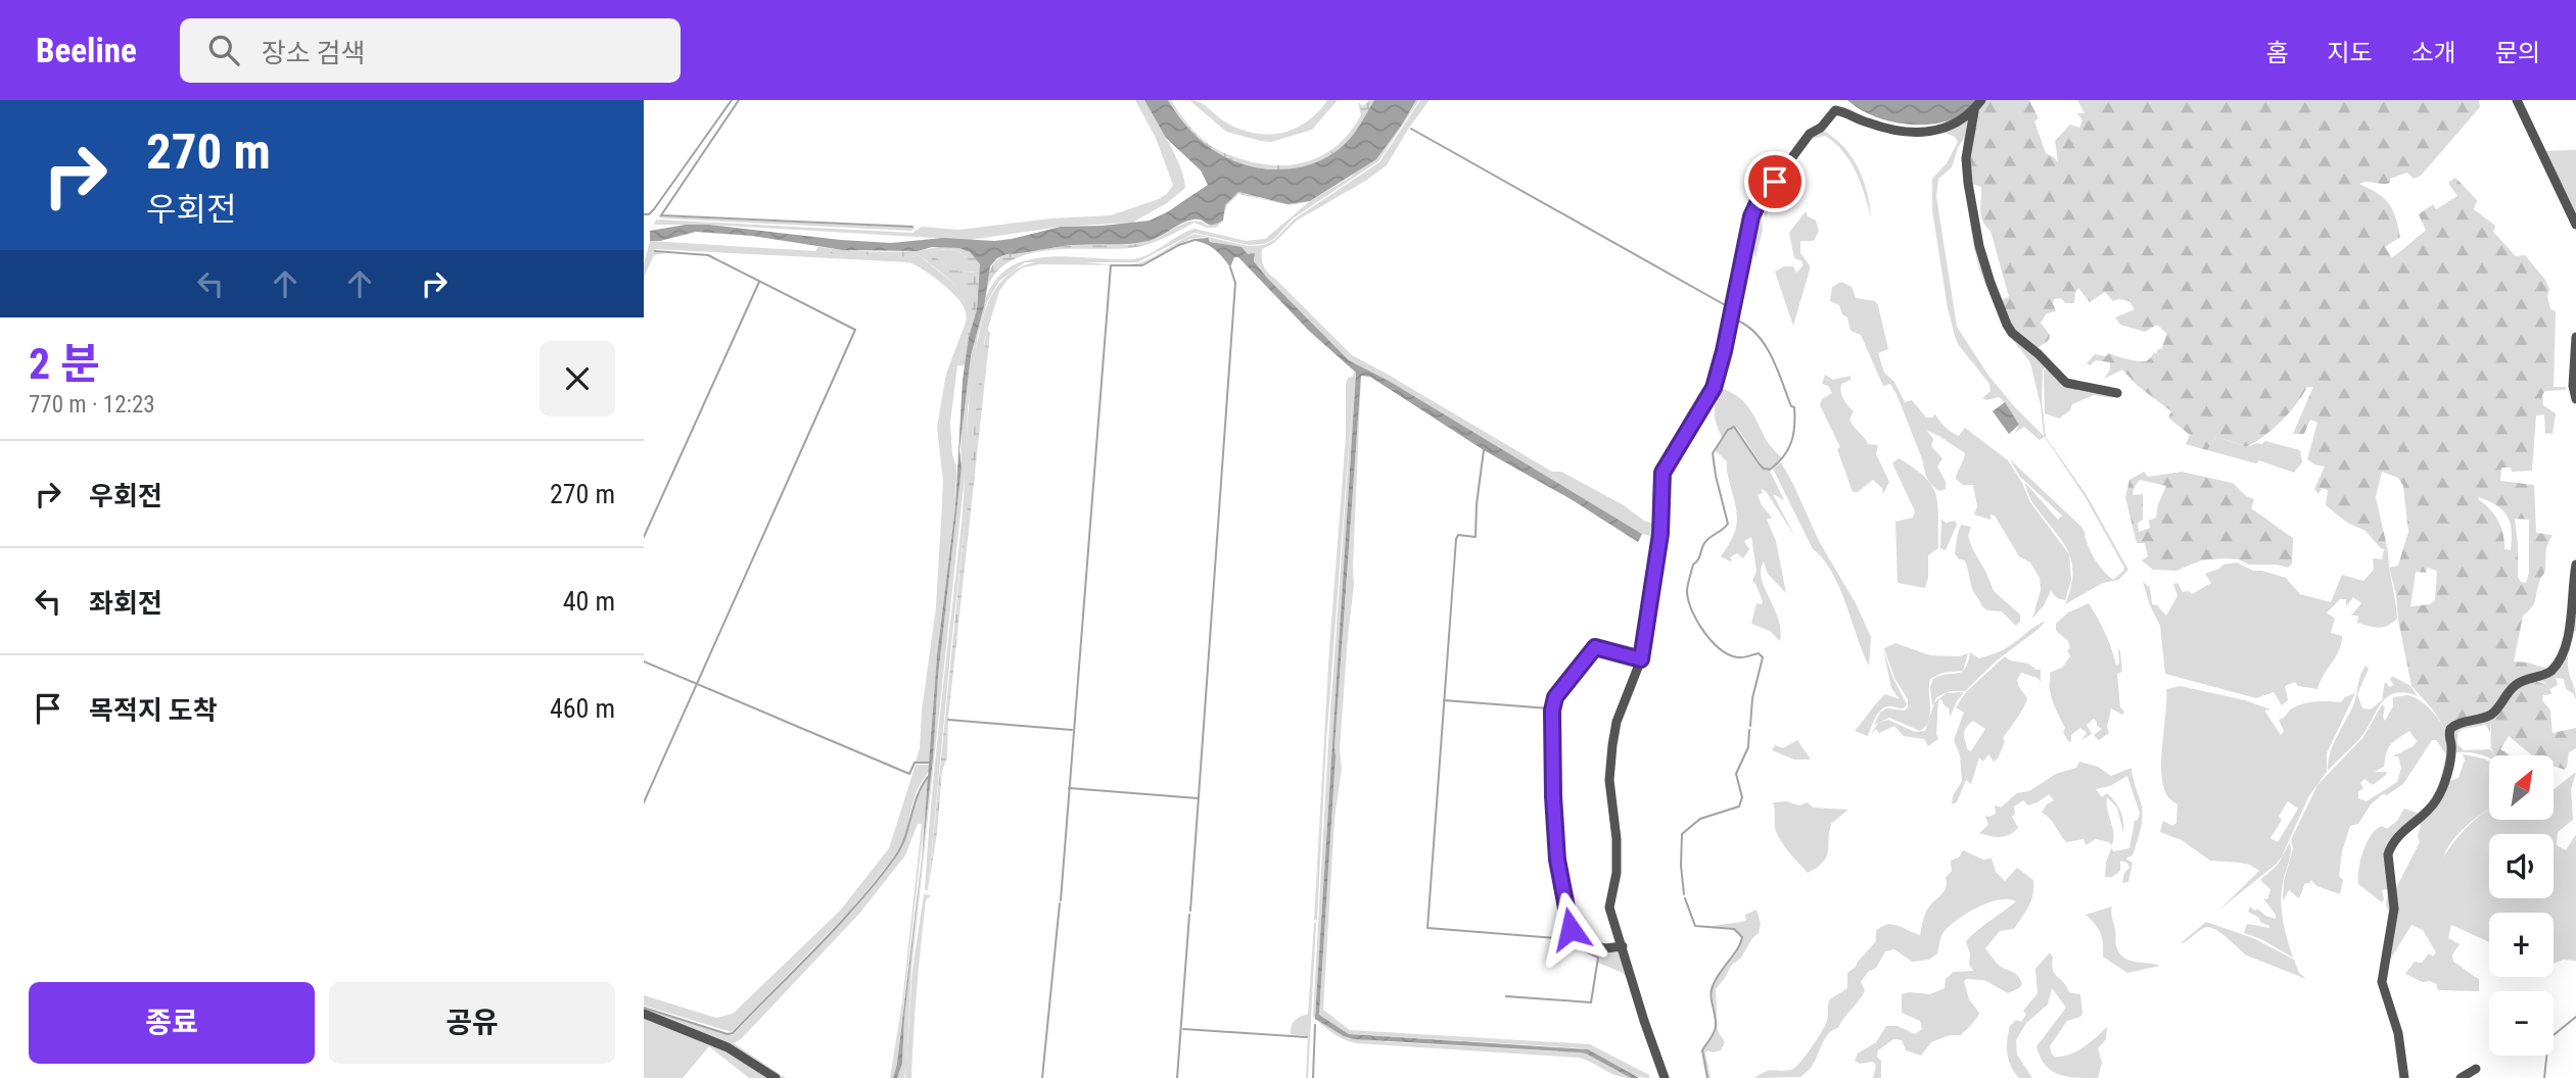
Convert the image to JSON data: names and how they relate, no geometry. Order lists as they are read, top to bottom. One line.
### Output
{"north":"top right","page":{"header":"Beeline","search":"장소 검색","nav":["홈","지도","소개","문의"],"turn":["270 m","우회전"],"heading":["2 분","770 m · 12:23"],"list":[{"name":"우회전","value":"270 m"},{"name":"좌회전","value":"40 m"},{"name":"목적지 도착","value":"460 m"}],"map_buttons":["+","−"],"buttons":["종료","공유"]}}
